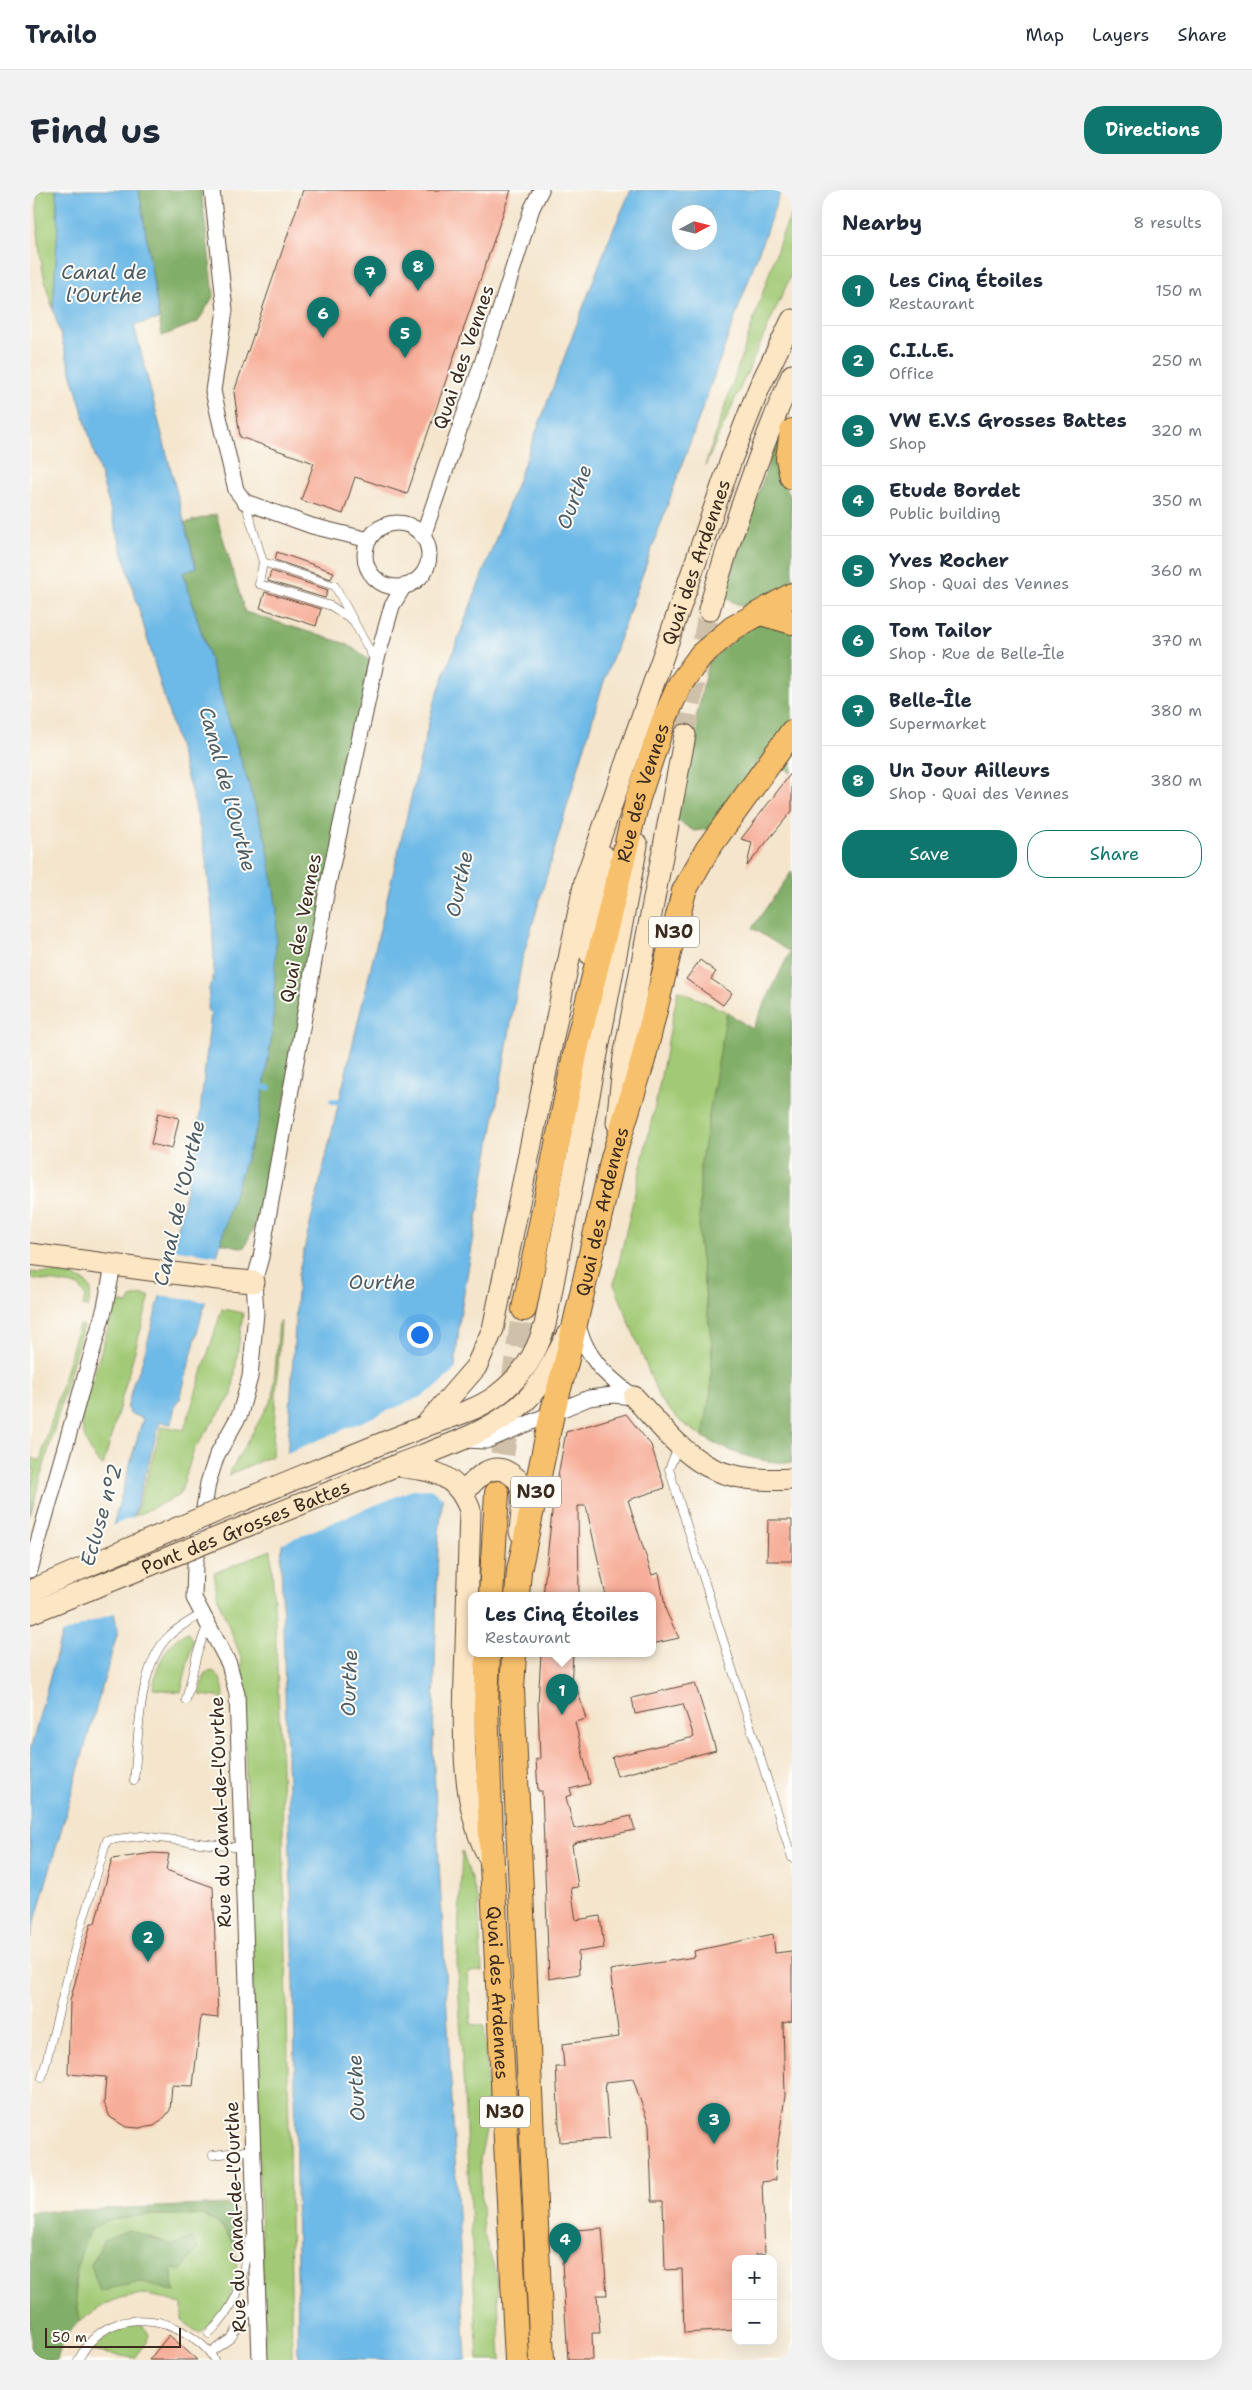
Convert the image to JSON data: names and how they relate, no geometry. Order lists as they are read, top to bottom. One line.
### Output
{"streets":{"main road":["Quai des Ardennes","Rue des Vennes","N30","Pont des Grosses Battes"],"street":["Quai des Vennes","Rue du Canal-de-l'Ourthe"]},"crossings":[["Quai des Vennes","Rue du Canal-de-l'Ourthe"],["Quai des Ardennes","Rue des Vennes"],["Quai des Ardennes","N30"],["Quai des Ardennes","Pont des Grosses Battes"],["Rue des Vennes","Pont des Grosses Battes"]],"water":["Canal de l'Ourthe","Ourthe","Ecluse n°2"],"scale_bar":"50 m","north":"right","page":{"header":"Trailo","nav":["Map","Layers","Share"],"buttons":["Directions",["Save","Share"]],"title":"Find us","heading":["Nearby","8 results"],"pins":["8","7","6","5","1","2","3","4"],"list":[{"mark":"1","name":"Les Cinq Étoiles","note":"Restaurant","value":"150 m"},{"mark":"2","name":"C.I.L.E.","note":"Office","value":"250 m"},{"mark":"3","name":"VW E.V.S Grosses Battes","note":"Shop","value":"320 m"},{"mark":"4","name":"Etude Bordet","note":"Public building","value":"350 m"},{"mark":"5","name":"Yves Rocher","note":"Shop · Quai des Vennes","value":"360 m"},{"mark":"6","name":"Tom Tailor","note":"Shop · Rue de Belle-Île","value":"370 m"},{"mark":"7","name":"Belle-Île","note":"Supermarket","value":"380 m"},{"mark":"8","name":"Un Jour Ailleurs","note":"Shop · Quai des Vennes","value":"380 m"}],"popup":["Les Cinq Étoiles","Restaurant"],"map_buttons":["+","−"],"scale":"50 m"}}
